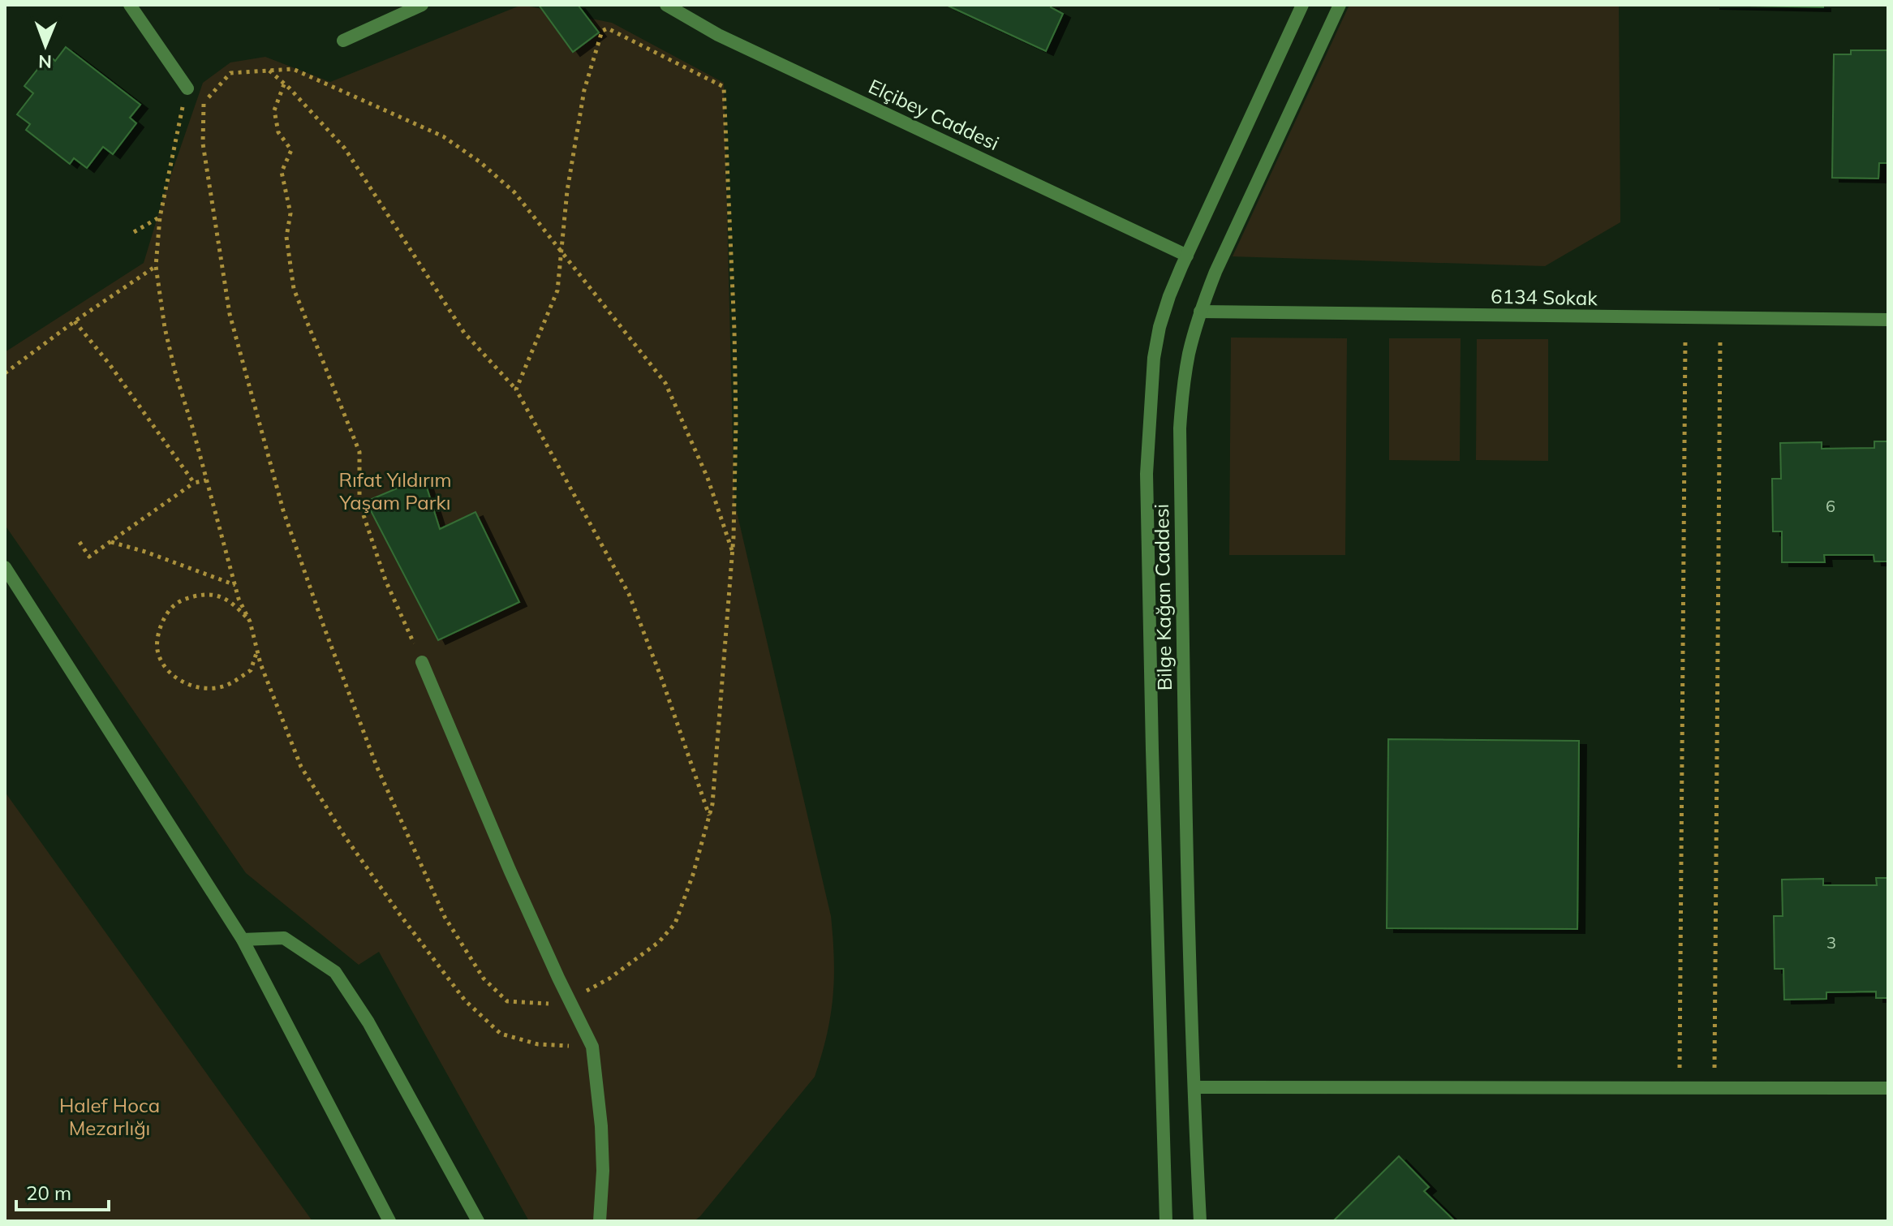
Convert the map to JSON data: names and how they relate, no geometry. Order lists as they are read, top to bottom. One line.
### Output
{"streets":{"street":["Elçibey Caddesi","6134 Sokak","Bilge Kağan Caddesi"]},"crossings":[["Elçibey Caddesi","Bilge Kağan Caddesi"],["6134 Sokak","Bilge Kağan Caddesi"]],"parks":["Rıfat Yıldırım Yaşam Parkı","Halef Hoca Mezarlığı"],"house_numbers":["6","3"],"scale_bar":"20 m","north":"bottom"}
